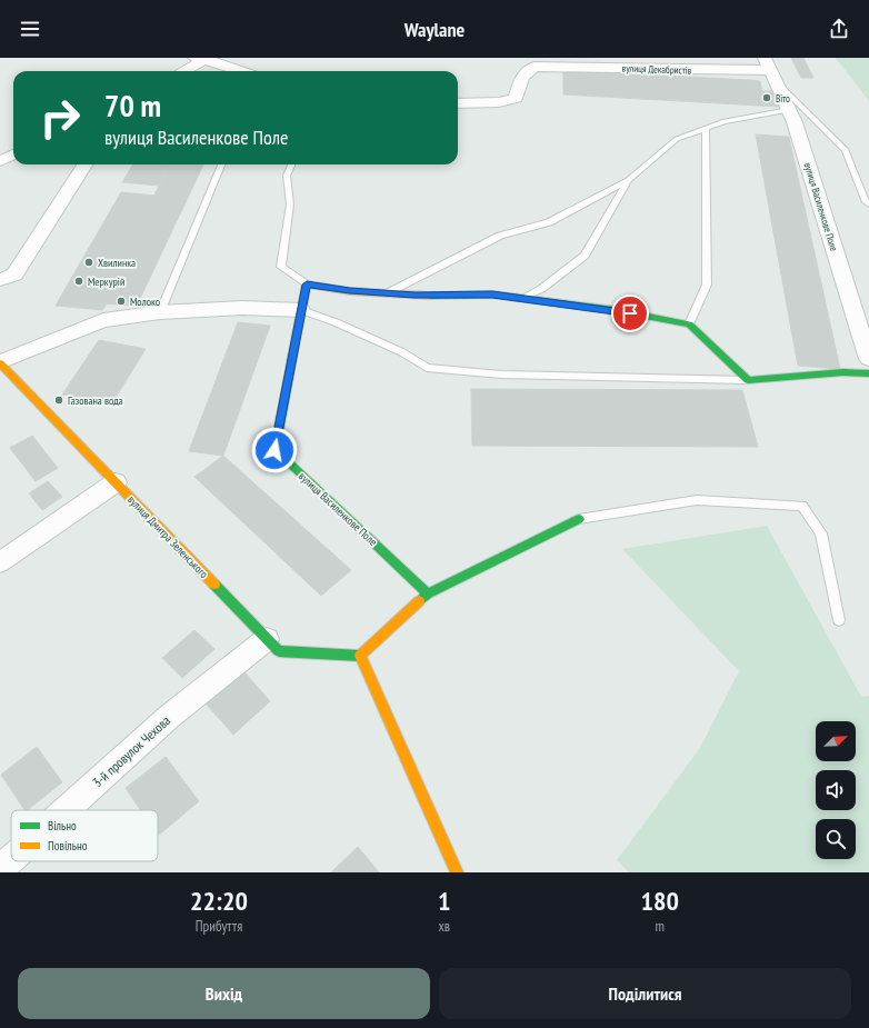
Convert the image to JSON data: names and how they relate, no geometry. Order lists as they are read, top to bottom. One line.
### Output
{"streets":{"street":["вулиця Декабристів","вулиця Василенкове Поле","вулиця Дмитра Зеленського","3-й провулок Чехова"]},"crossings":[["вулиця Декабристів","вулиця Василенкове Поле"],["вулиця Дмитра Зеленського","3-й провулок Чехова"]],"places":["Віто","Хвилинка","Меркурій","Молоко","Газована вода"],"legend":["Вільно","Повільно"],"north":"top right","page":{"header":"Waylane","turn":["70 m","вулиця Василенкове Поле"],"eta":["22:20","Прибуття","1","хв","180","m"],"buttons":["Вихід","Поділитися"]}}
